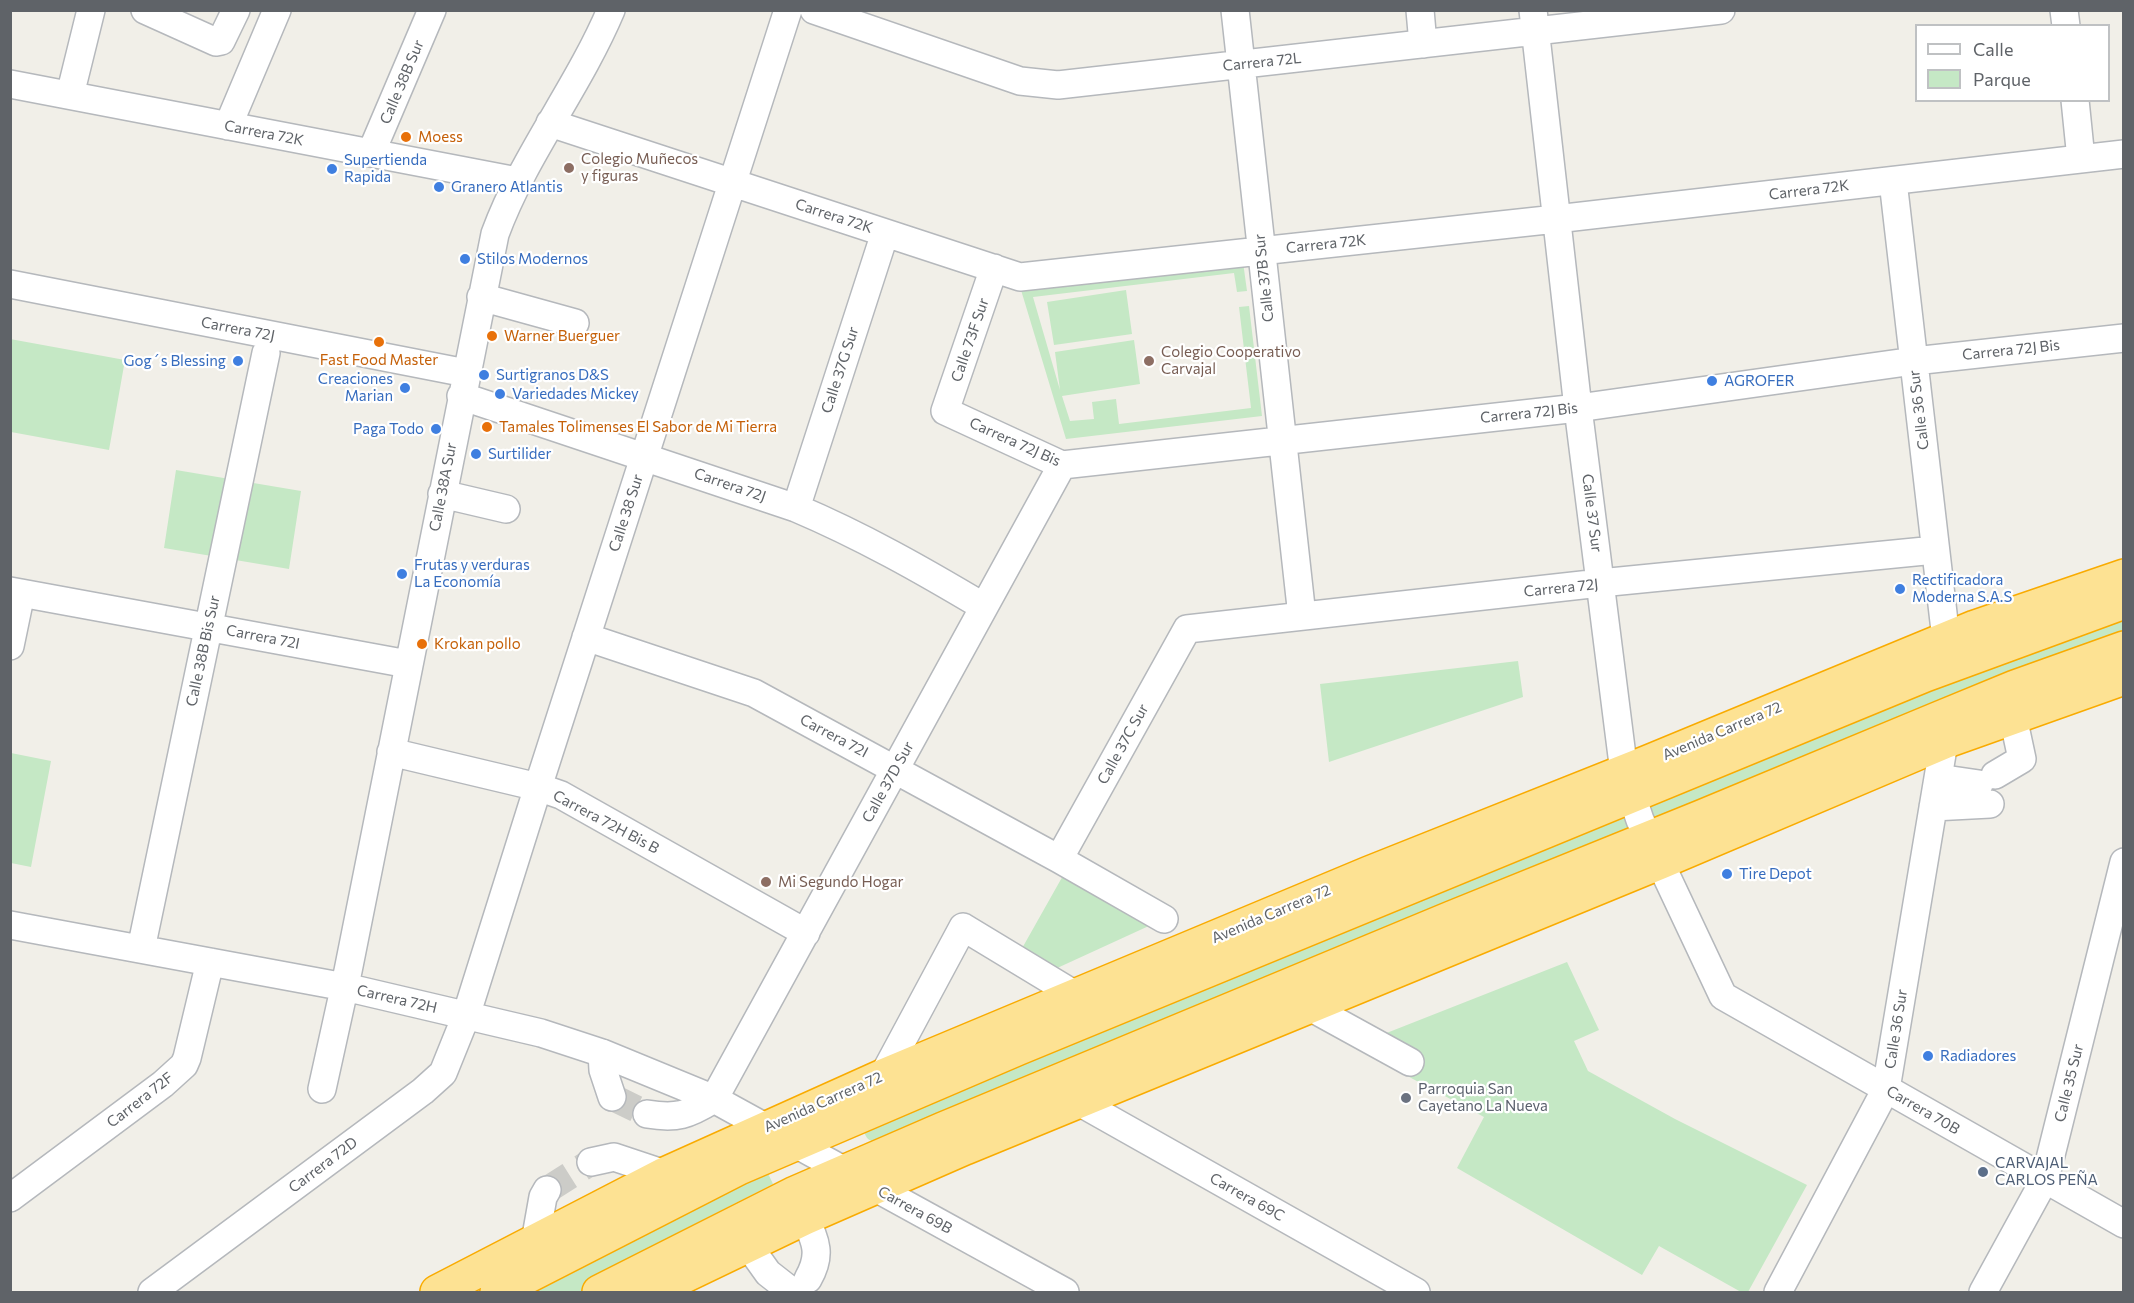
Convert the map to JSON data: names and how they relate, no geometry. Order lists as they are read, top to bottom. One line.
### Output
{"streets":{"highway":["Avenida Carrera 72"],"street":["Carrera 72L","Calle 38B Sur","Carrera 72K","Calle 37B Sur","Carrera 72J","Calle 73F Sur","Carrera 72J Bis","Calle 37G Sur","Calle 36 Sur","Calle 38A Sur","Calle 38 Sur","Calle 37 Sur","Carrera 72I","Calle 38B Bis Sur","Calle 37C Sur","Calle 37D Sur","Carrera 72H Bis B","Carrera 72H","Calle 35 Sur","Carrera 72F","Carrera 70B","Carrera 72D","Carrera 69C","Carrera 69B"]},"crossings":[["Carrera 72L","Calle 37B Sur"],["Carrera 72L","Calle 37 Sur"],["Calle 38B Sur","Carrera 72K"],["Carrera 72K","Calle 37B Sur"],["Carrera 72K","Calle 73F Sur"],["Carrera 72K","Calle 37G Sur"],["Carrera 72K","Calle 36 Sur"],["Carrera 72K","Calle 38A Sur"],["Carrera 72K","Calle 38 Sur"],["Carrera 72K","Calle 37 Sur"],["Calle 37B Sur","Carrera 72J"],["Calle 37B Sur","Carrera 72J Bis"],["Carrera 72J","Calle 37G Sur"],["Carrera 72J","Calle 36 Sur"],["Carrera 72J","Calle 38A Sur"],["Carrera 72J","Calle 38 Sur"],["Carrera 72J","Calle 37 Sur"],["Carrera 72J","Calle 37C Sur"],["Carrera 72J","Calle 37D Sur"],["Calle 73F Sur","Carrera 72J Bis"],["Carrera 72J Bis","Calle 36 Sur"],["Carrera 72J Bis","Calle 37 Sur"],["Carrera 72J Bis","Calle 37D Sur"],["Calle 36 Sur","Avenida Carrera 72"],["Calle 36 Sur","Carrera 70B"],["Calle 38A Sur","Carrera 72I"],["Calle 38A Sur","Carrera 72H Bis B"],["Calle 38A Sur","Carrera 72H"],["Calle 38 Sur","Carrera 72I"],["Calle 38 Sur","Carrera 72H Bis B"],["Calle 38 Sur","Carrera 72H"],["Calle 38 Sur","Carrera 72D"],["Calle 37 Sur","Avenida Carrera 72"],["Calle 37 Sur","Carrera 70B"],["Carrera 72I","Calle 38B Bis Sur"],["Carrera 72I","Calle 37C Sur"],["Carrera 72I","Calle 37D Sur"],["Calle 38B Bis Sur","Carrera 72H"],["Avenida Carrera 72","Carrera 72H"],["Avenida Carrera 72","Carrera 69B"],["Calle 37D Sur","Carrera 72H Bis B"],["Calle 37D Sur","Carrera 72H"],["Carrera 72H","Carrera 72F"],["Carrera 72H","Carrera 72D"],["Carrera 72H","Carrera 69B"],["Calle 35 Sur","Carrera 70B"]],"places":["Moess","Colegio Muñecos y figuras","Supertienda Rapida","Granero Atlantis","Stilos Modernos","Warner Buerguer","Fast Food Master","Gog´s Blessing","Colegio Cooperativo Carvajal","Surtigranos D&S","AGROFER","Creaciones Marian","Variedades Mickey","Tamales Tolimenses El Sabor de Mi Tierra","Paga Todo","Surtilider","Frutas y verduras La Economía","Rectificadora Moderna S.A.S","Krokan pollo","Tire Depot","Mi Segundo Hogar","Radiadores","Parroquia San Cayetano La Nueva","CARVAJAL CARLOS PEÑA"],"legend":["Calle","Parque"]}
